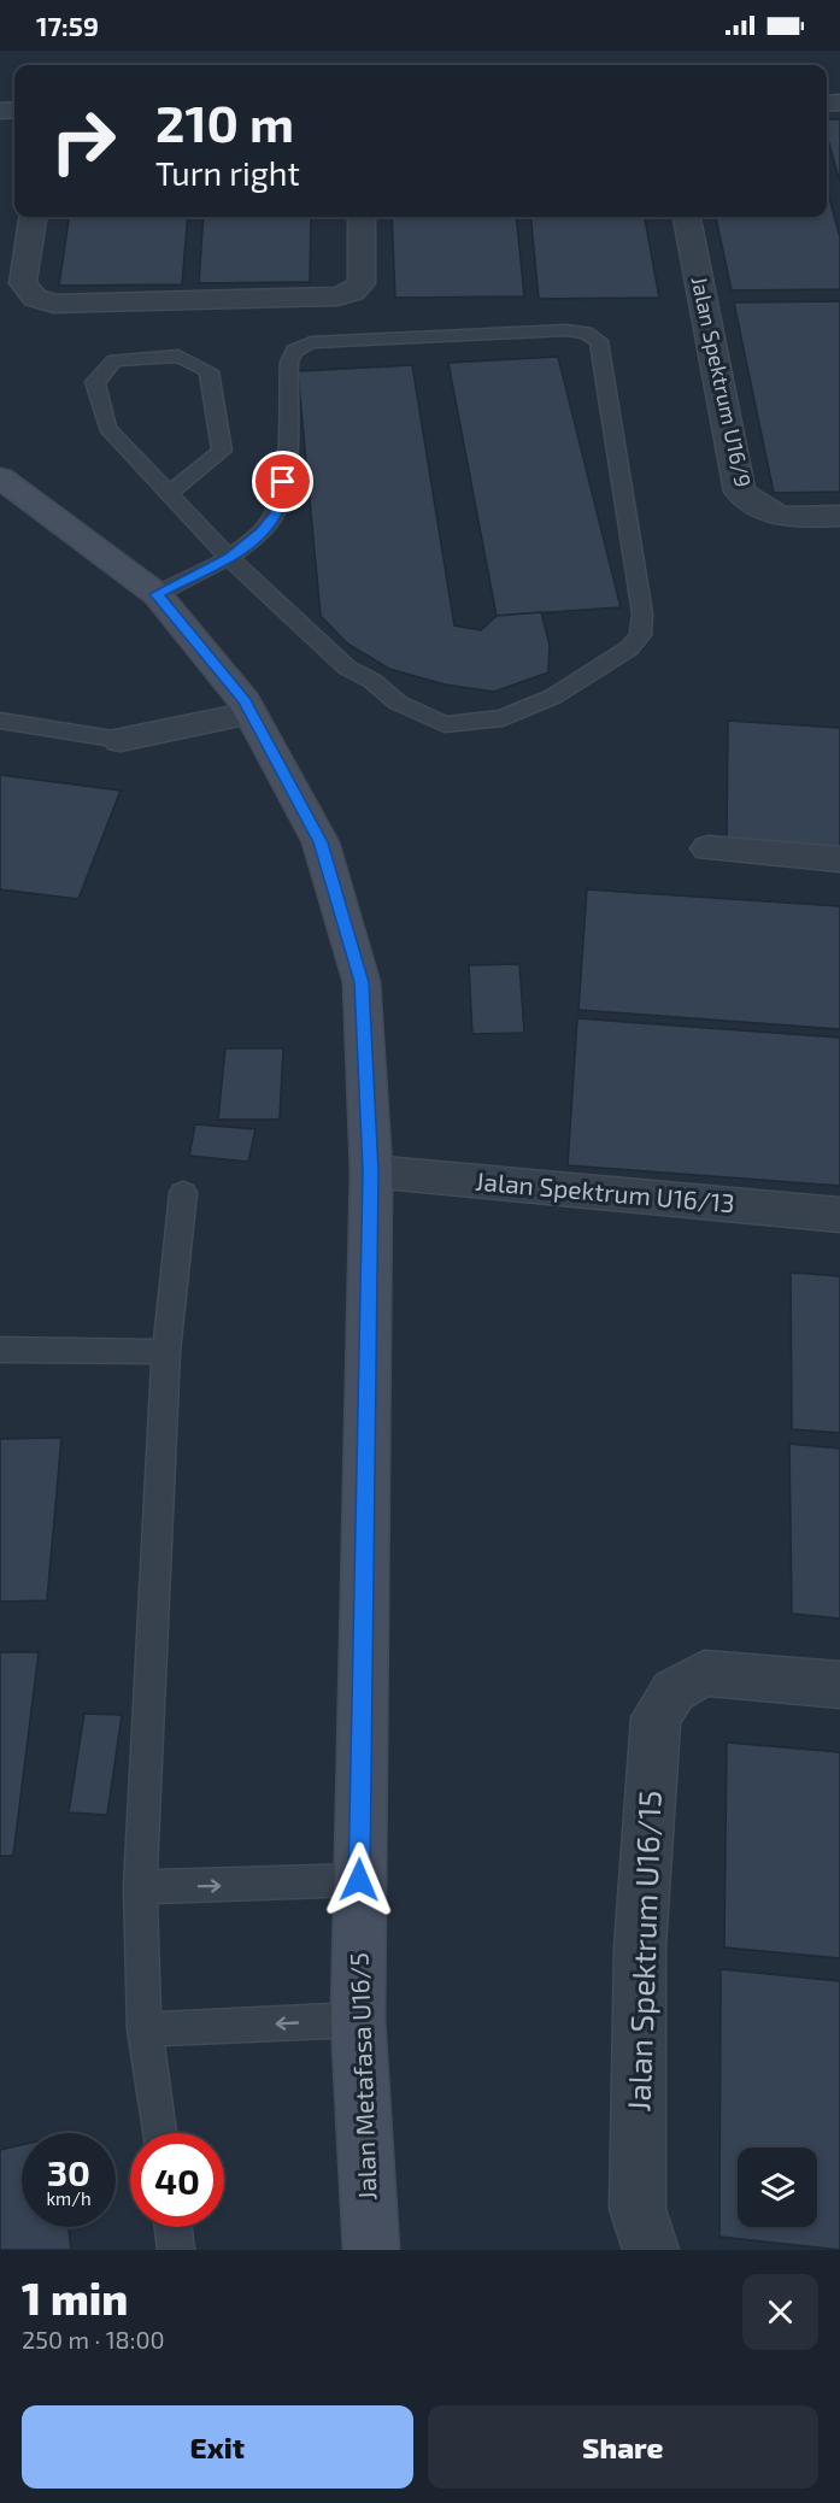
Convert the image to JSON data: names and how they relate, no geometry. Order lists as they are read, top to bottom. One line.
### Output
{"streets":{"street":["Jalan Spektrum U16/9","Jalan Spektrum U16/13","Jalan Spektrum U16/15","Jalan Metafasa U16/5"]},"crossings":[["Jalan Spektrum U16/13","Jalan Metafasa U16/5"]],"page":{"status":"17:59","turn":["210 m","Turn right"],"speed":"30 km/h","limit":"40","heading":["1 min","250 m · 18:00"],"buttons":["Exit","Share"]}}
